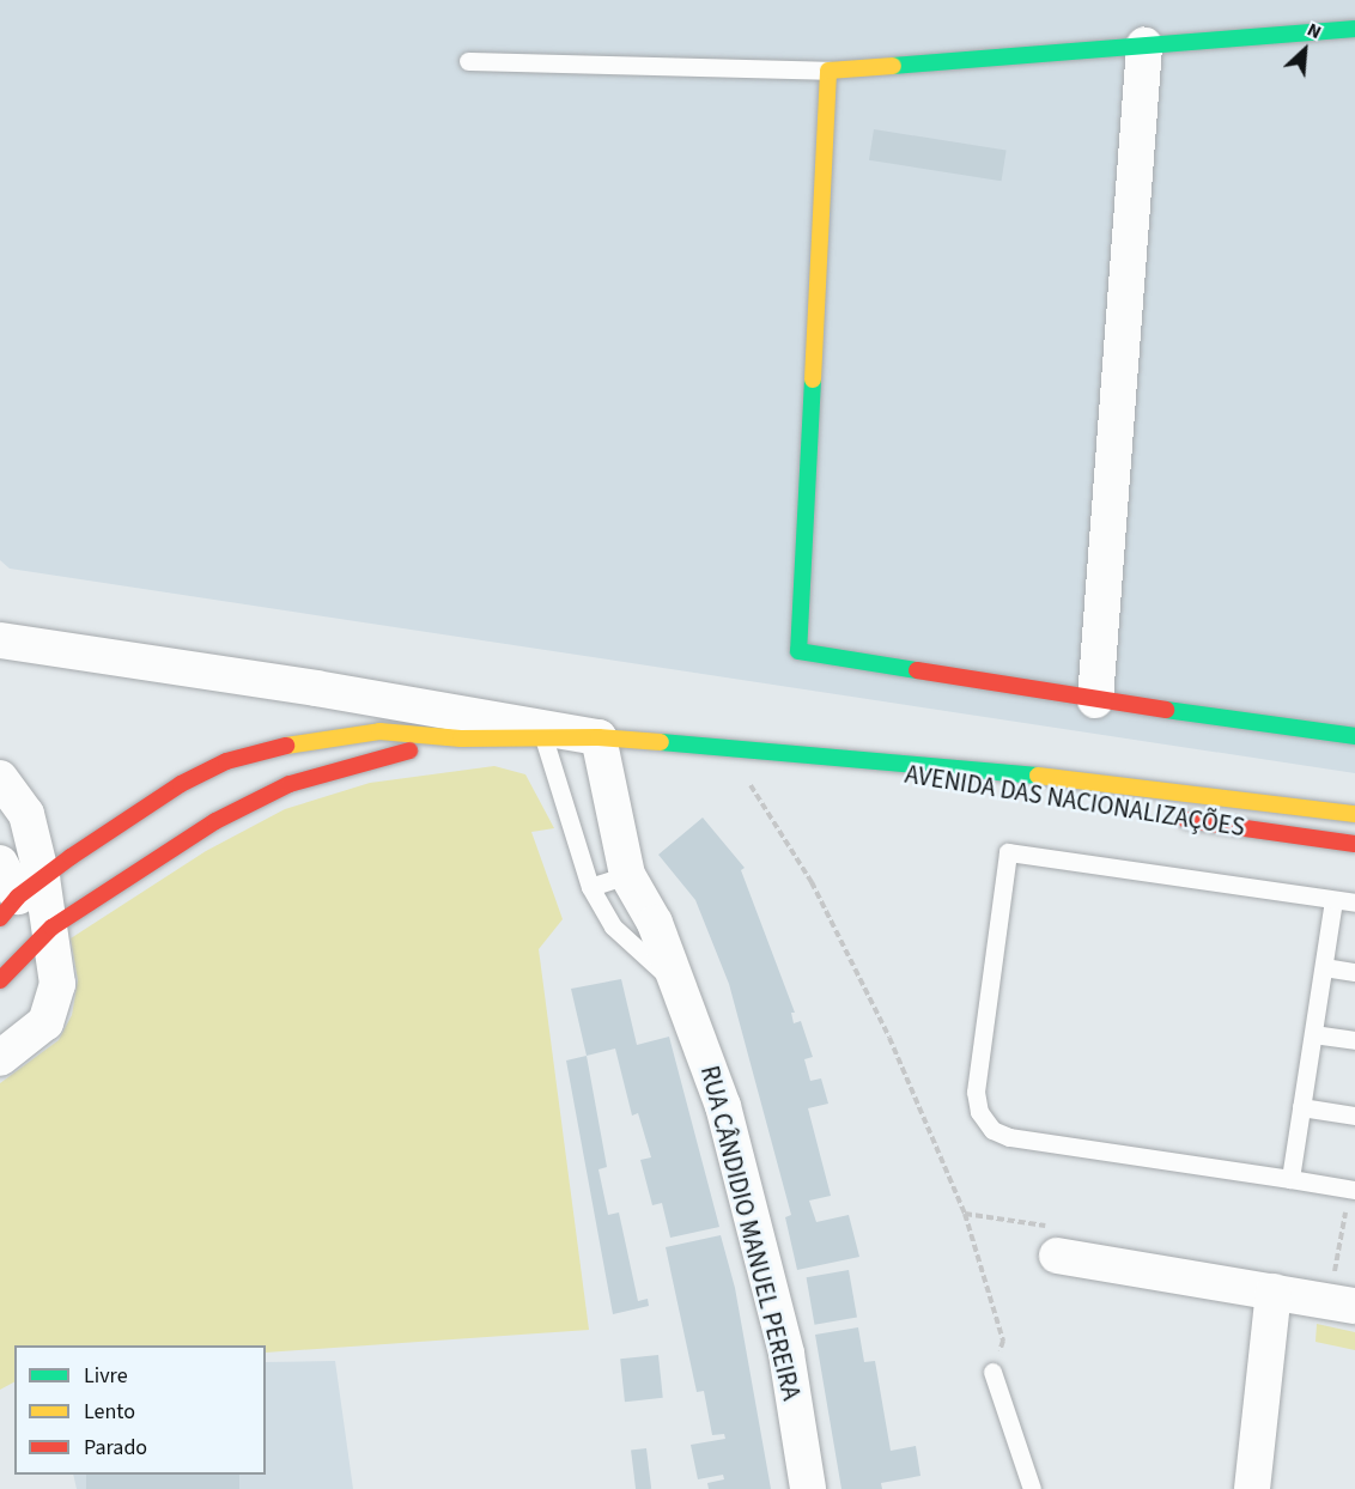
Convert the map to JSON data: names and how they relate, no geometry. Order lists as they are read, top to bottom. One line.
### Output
{"streets":{"street":["AVENIDA DAS NACIONALIZAÇÕES","RUA CÂNDIDIO MANUEL PEREIRA"]},"crossings":[["AVENIDA DAS NACIONALIZAÇÕES","RUA CÂNDIDIO MANUEL PEREIRA"]],"legend":["Livre","Lento","Parado"],"north":"top right"}
